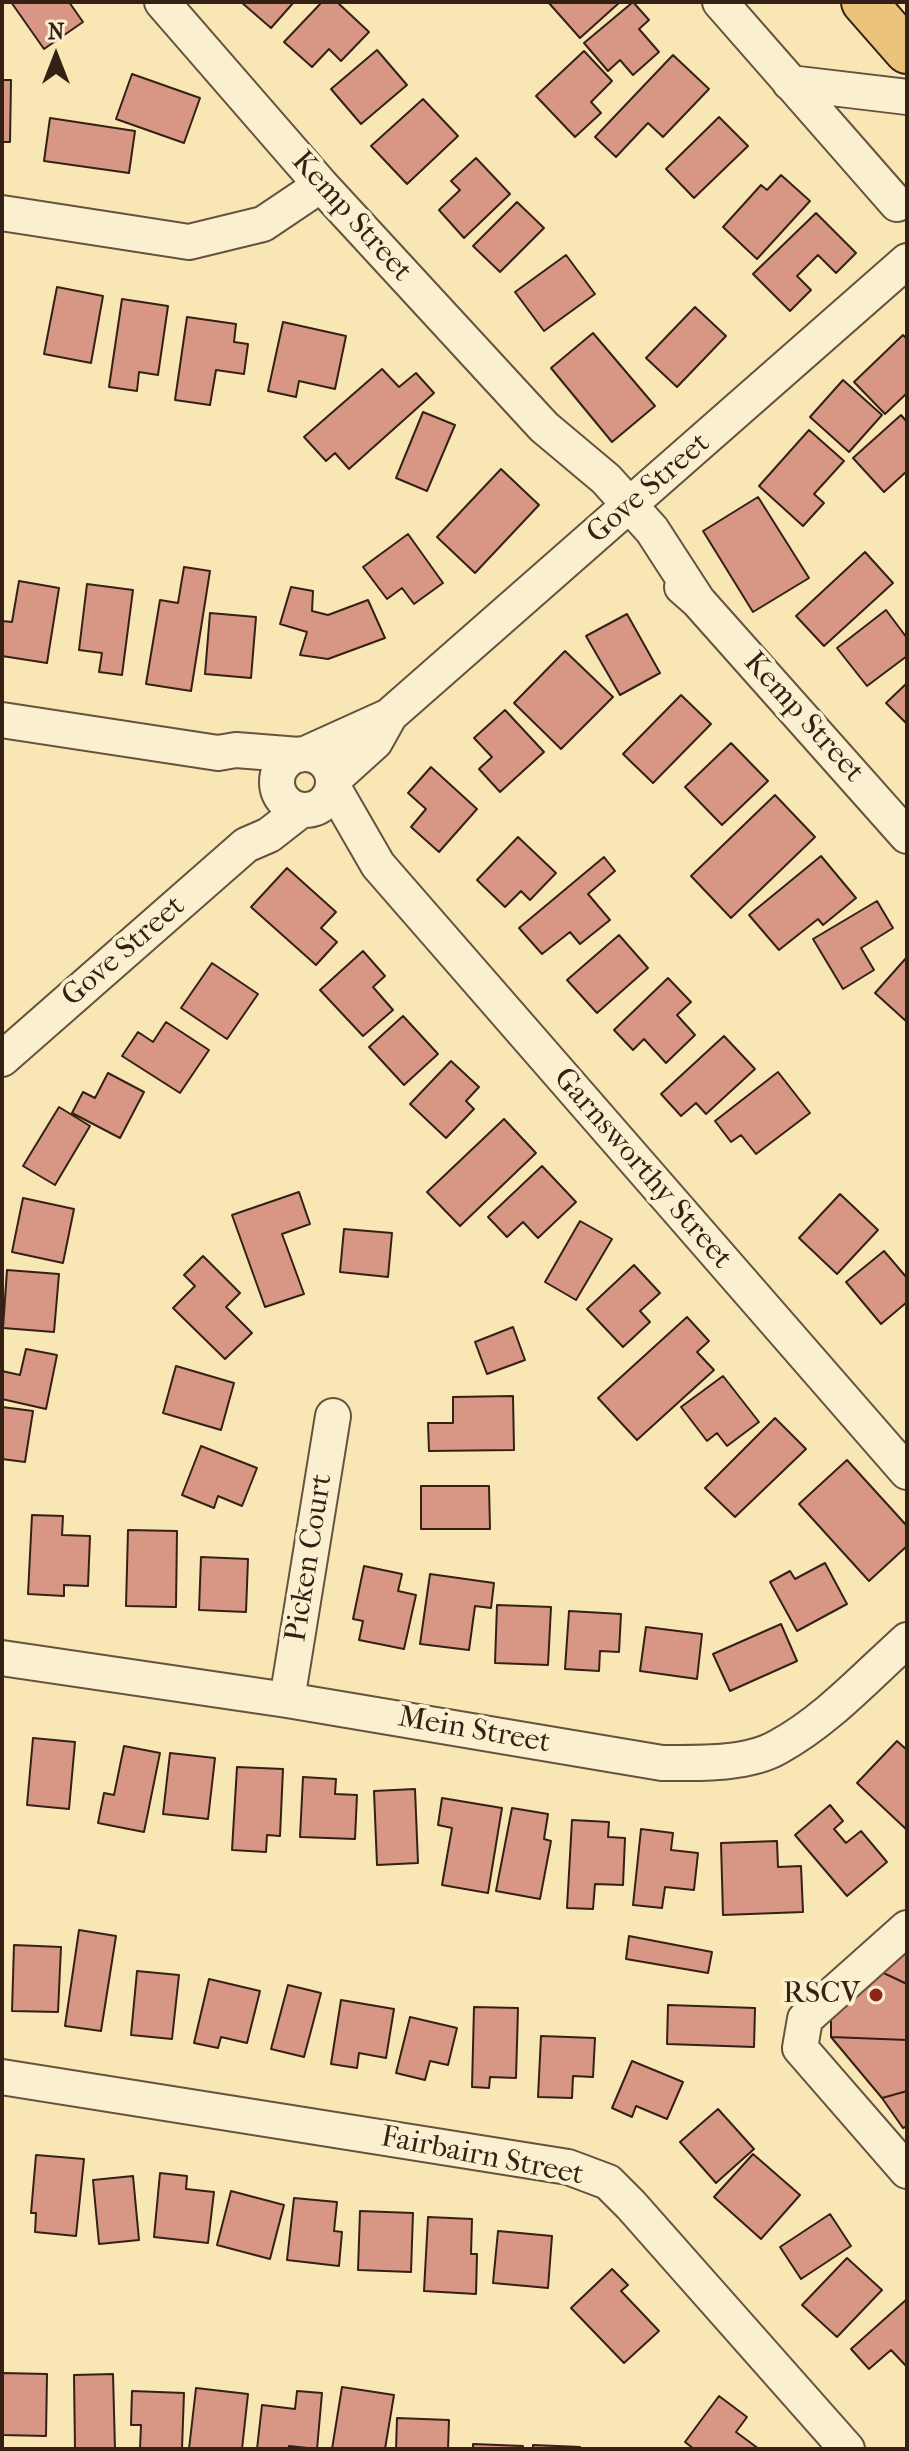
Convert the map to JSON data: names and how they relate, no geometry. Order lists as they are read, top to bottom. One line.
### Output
{"streets":{"street":["Kemp Street","Gove Street","Garnsworthy Street","Picken Court","Mein Street","Fairbairn Street"]},"crossings":[["Kemp Street","Gove Street"],["Gove Street","Garnsworthy Street"],["Picken Court","Mein Street"]],"places":["RSCV"],"north":"top"}
